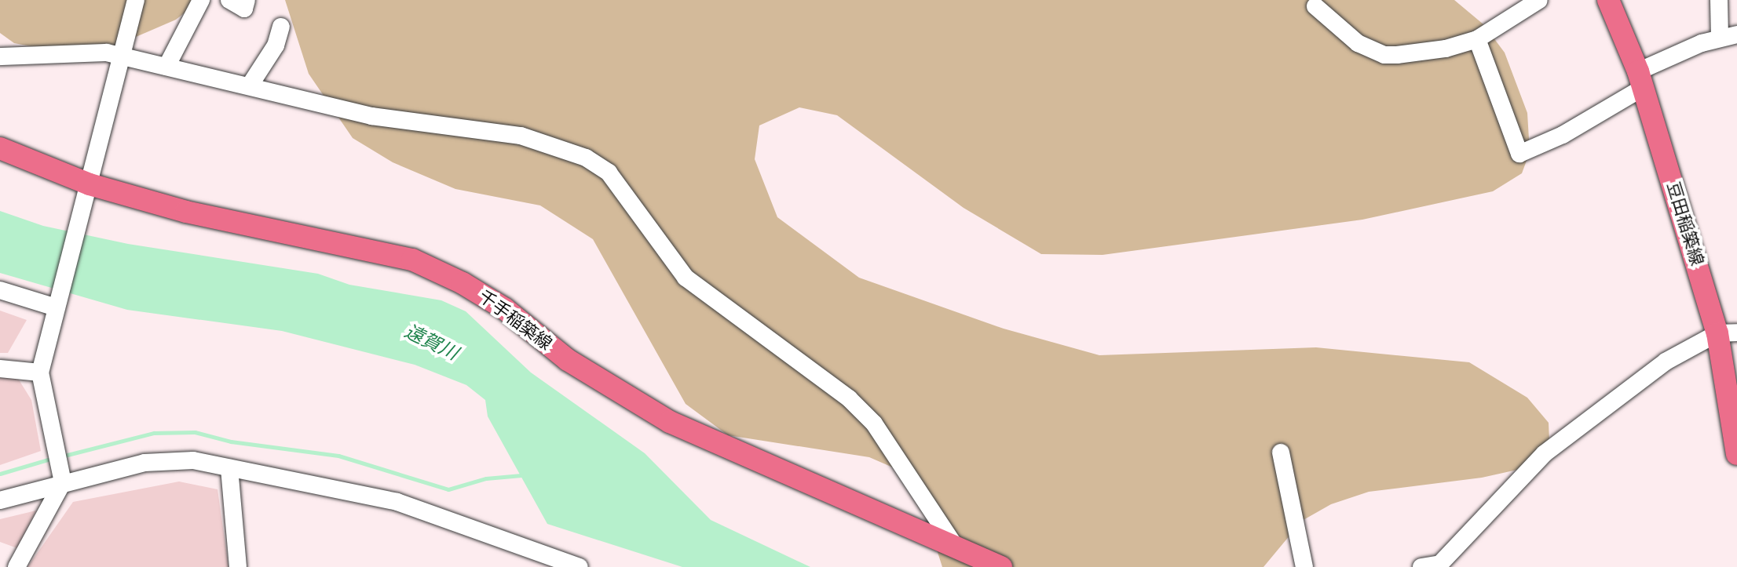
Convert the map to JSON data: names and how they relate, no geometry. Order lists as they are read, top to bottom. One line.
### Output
{"streets":{"main road":["豆田稲築線","千手稲築線"]},"water":["遠賀川"]}
